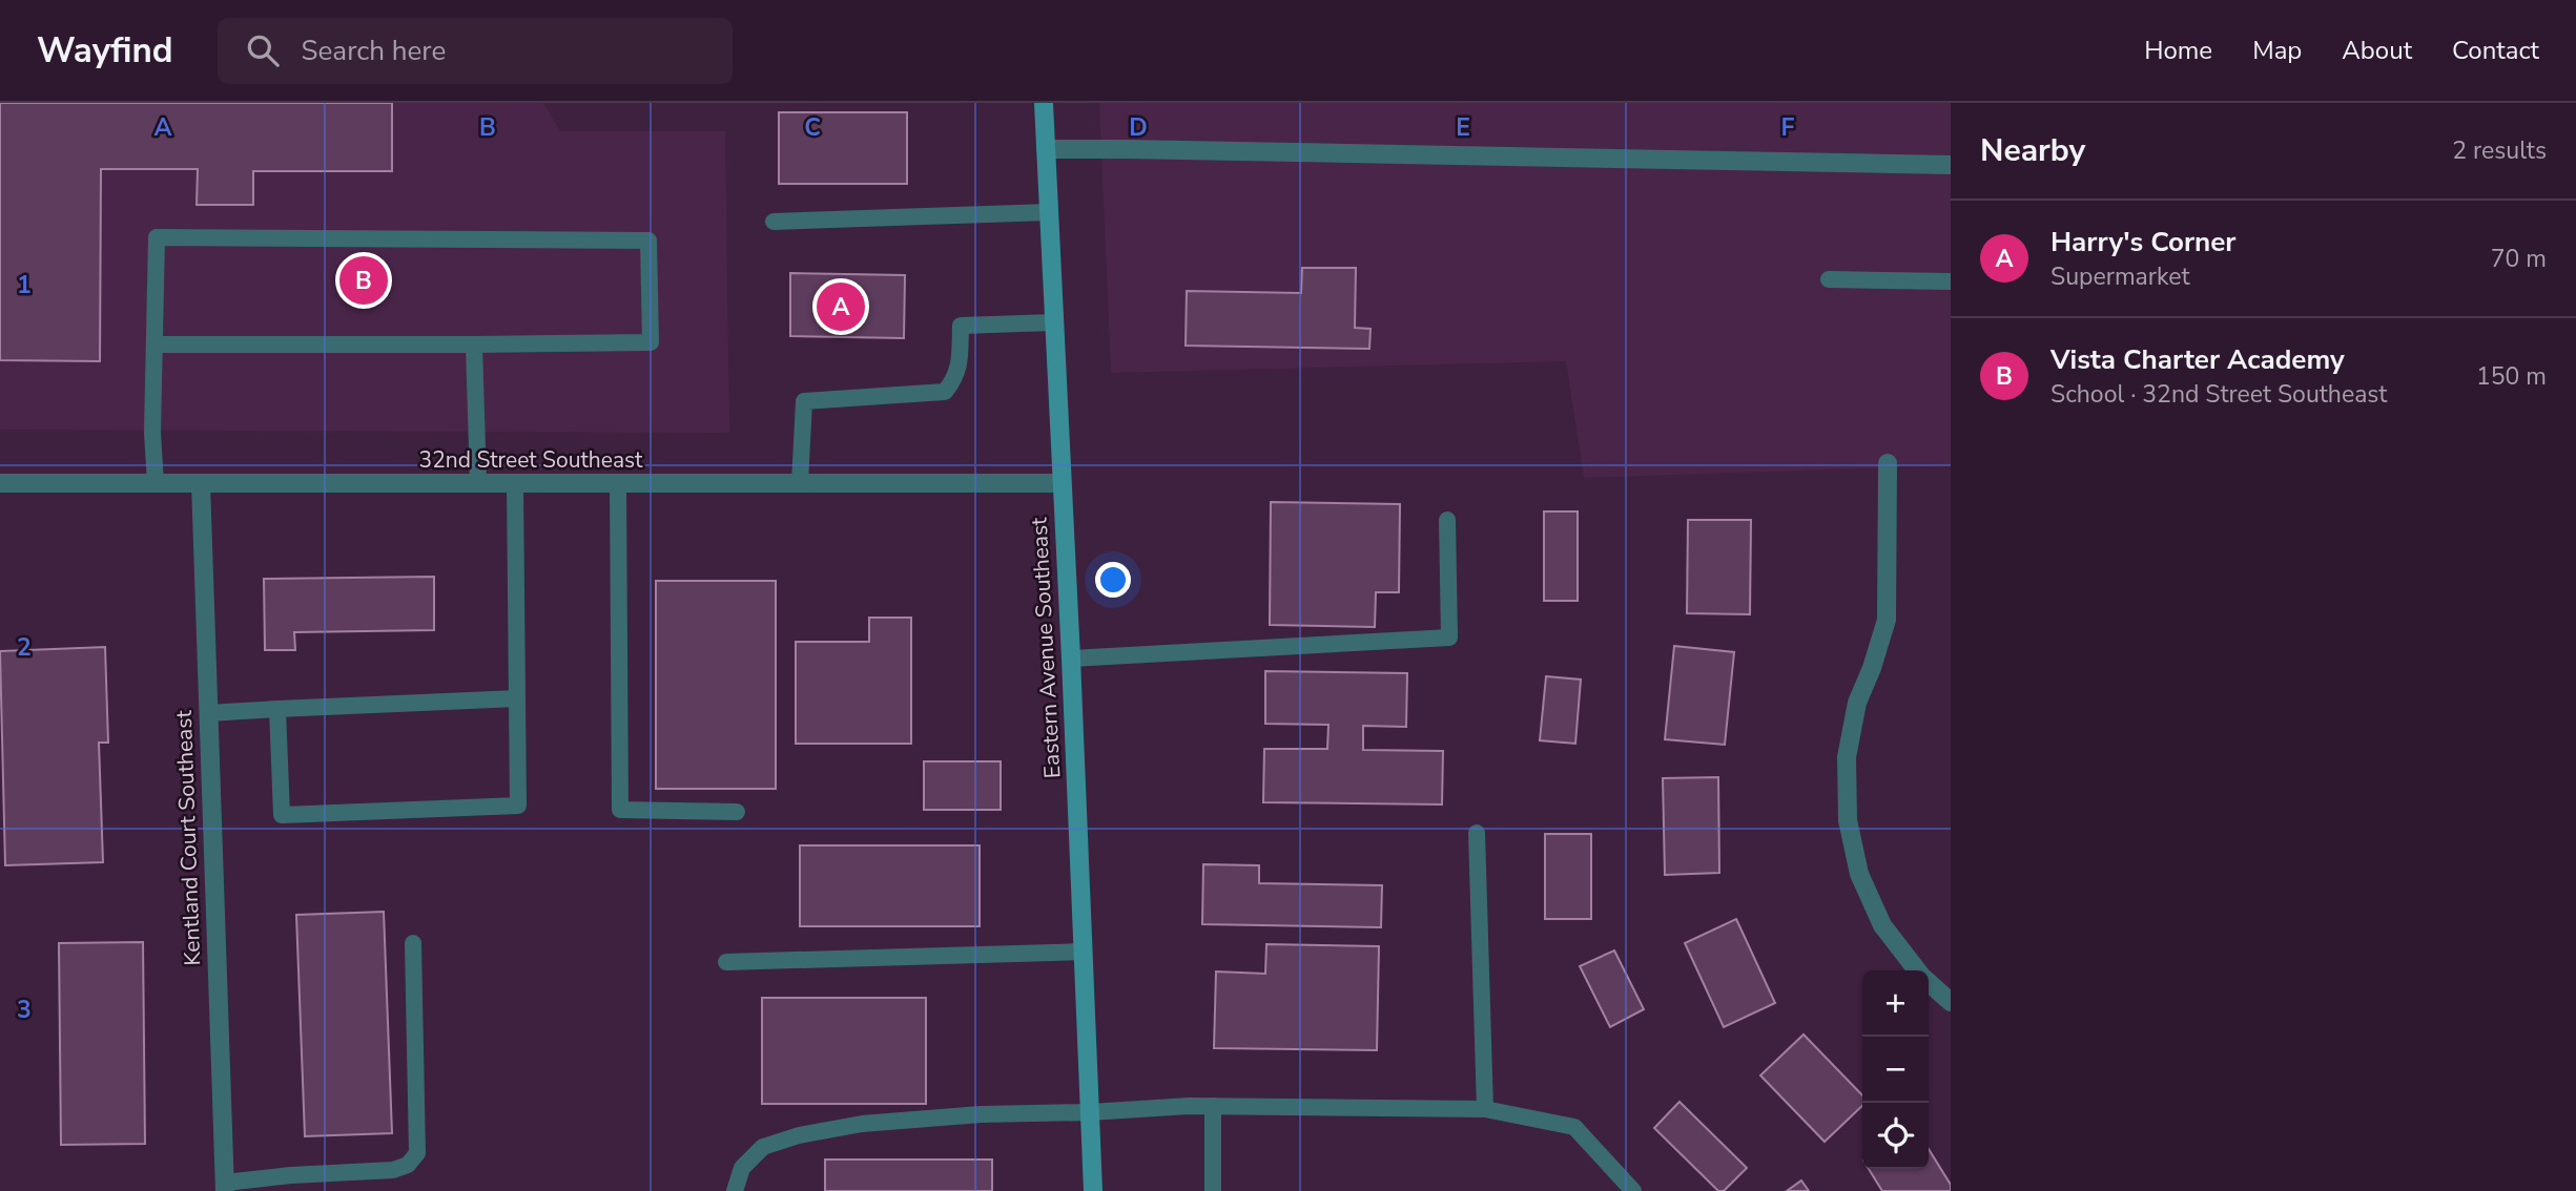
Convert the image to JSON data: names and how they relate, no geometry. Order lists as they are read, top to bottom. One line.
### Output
{"streets":{"main road":["Eastern Avenue Southeast"],"street":["32nd Street Southeast","Kentland Court Southeast"]},"crossings":[["32nd Street Southeast","Eastern Avenue Southeast"],["32nd Street Southeast","Kentland Court Southeast"]],"page":{"header":"Wayfind","search":"Search here","nav":["Home","Map","About","Contact"],"heading":["Nearby","2 results"],"list":[{"mark":"A","name":"Harry's Corner","note":"Supermarket","value":"70 m"},{"mark":"B","name":"Vista Charter Academy","note":"School · 32nd Street Southeast","value":"150 m"}],"pins":["B","A"],"map_buttons":["+","−"]},"grid":{"columns":["A","B","C","D","E","F"],"rows":["1","2","3"]}}
